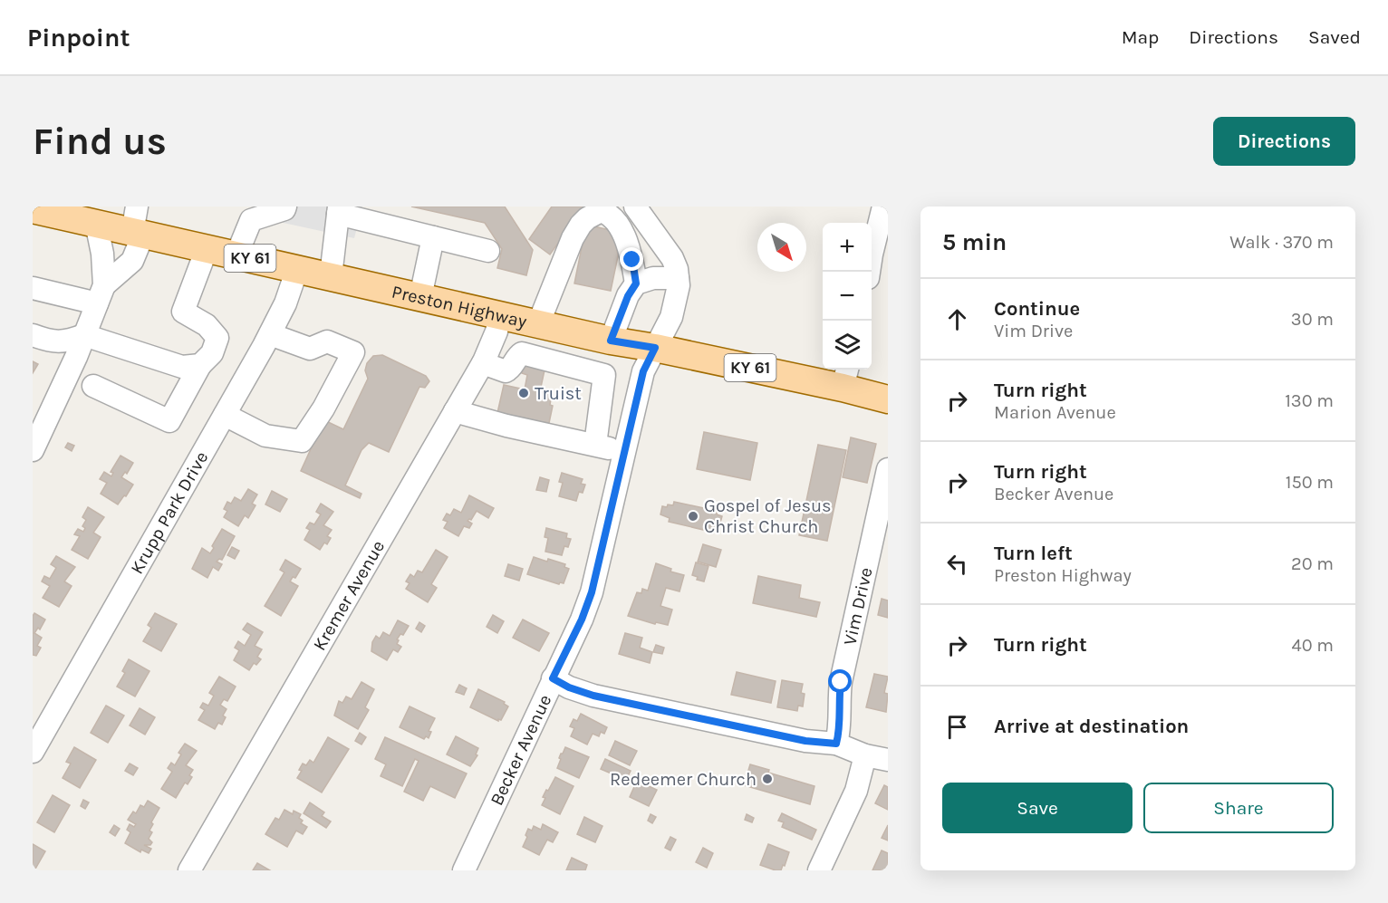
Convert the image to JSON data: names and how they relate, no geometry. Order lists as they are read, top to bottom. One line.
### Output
{"streets":{"main road":["KY 61","Preston Highway"],"street":["Krupp Park Drive","Kremer Avenue","Vim Drive","Becker Avenue"]},"crossings":[["Preston Highway","Krupp Park Drive"],["Preston Highway","Kremer Avenue"],["Preston Highway","Becker Avenue"]],"places":["Truist","Gospel of Jesus Christ Church","Redeemer Church"],"north":"bottom right","page":{"header":"Pinpoint","nav":["Map","Directions","Saved"],"buttons":["Directions",["Save","Share"]],"title":"Find us","heading":["5 min","Walk · 370 m"],"map_buttons":["+","−"],"list":[["Continue","Vim Drive","30 m"],["Turn right","Marion Avenue","130 m"],["Turn right","Becker Avenue","150 m"],["Turn left","Preston Highway","20 m"],["Turn right","40 m"],"Arrive at destination"]}}
